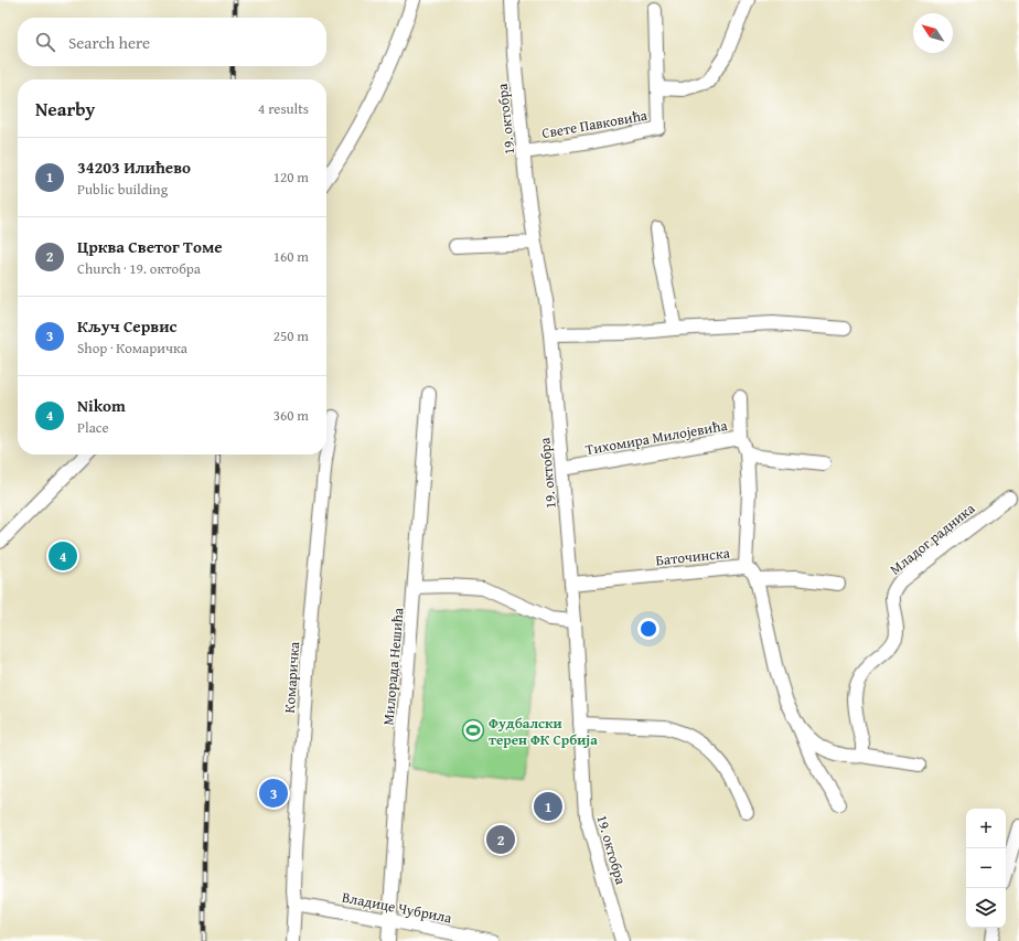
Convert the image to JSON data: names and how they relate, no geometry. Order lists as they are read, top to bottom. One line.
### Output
{"streets":{"street":["19. октобра","Свете Павковића","Тихомира Милојевића","Младог радника","Баточинска","Милорада Нешића","Комаричка","Владице Чубрила"]},"crossings":[["19. октобра","Свете Павковића"],["19. октобра","Тихомира Милојевића"],["19. октобра","Баточинска"],["Тихомира Милојевића","Баточинска"],["Милорада Нешића","Владице Чубрила"],["Комаричка","Владице Чубрила"]],"places":{"sports":["Фудбалски терен ФК Србија"]},"north":"top left","page":{"search":"Search here","heading":["Nearby","4 results"],"list":[{"mark":"1","name":"34203 Илићево","note":"Public building","value":"120 m"},{"mark":"2","name":"Црква Светог Томе","note":"Church · 19. октобра","value":"160 m"},{"mark":"3","name":"Кључ Сервис","note":"Shop · Комаричка","value":"250 m"},{"mark":"4","name":"Nikom","note":"Place","value":"360 m"}],"pins":["4","3","1","2"],"map_buttons":["+","−"]}}
